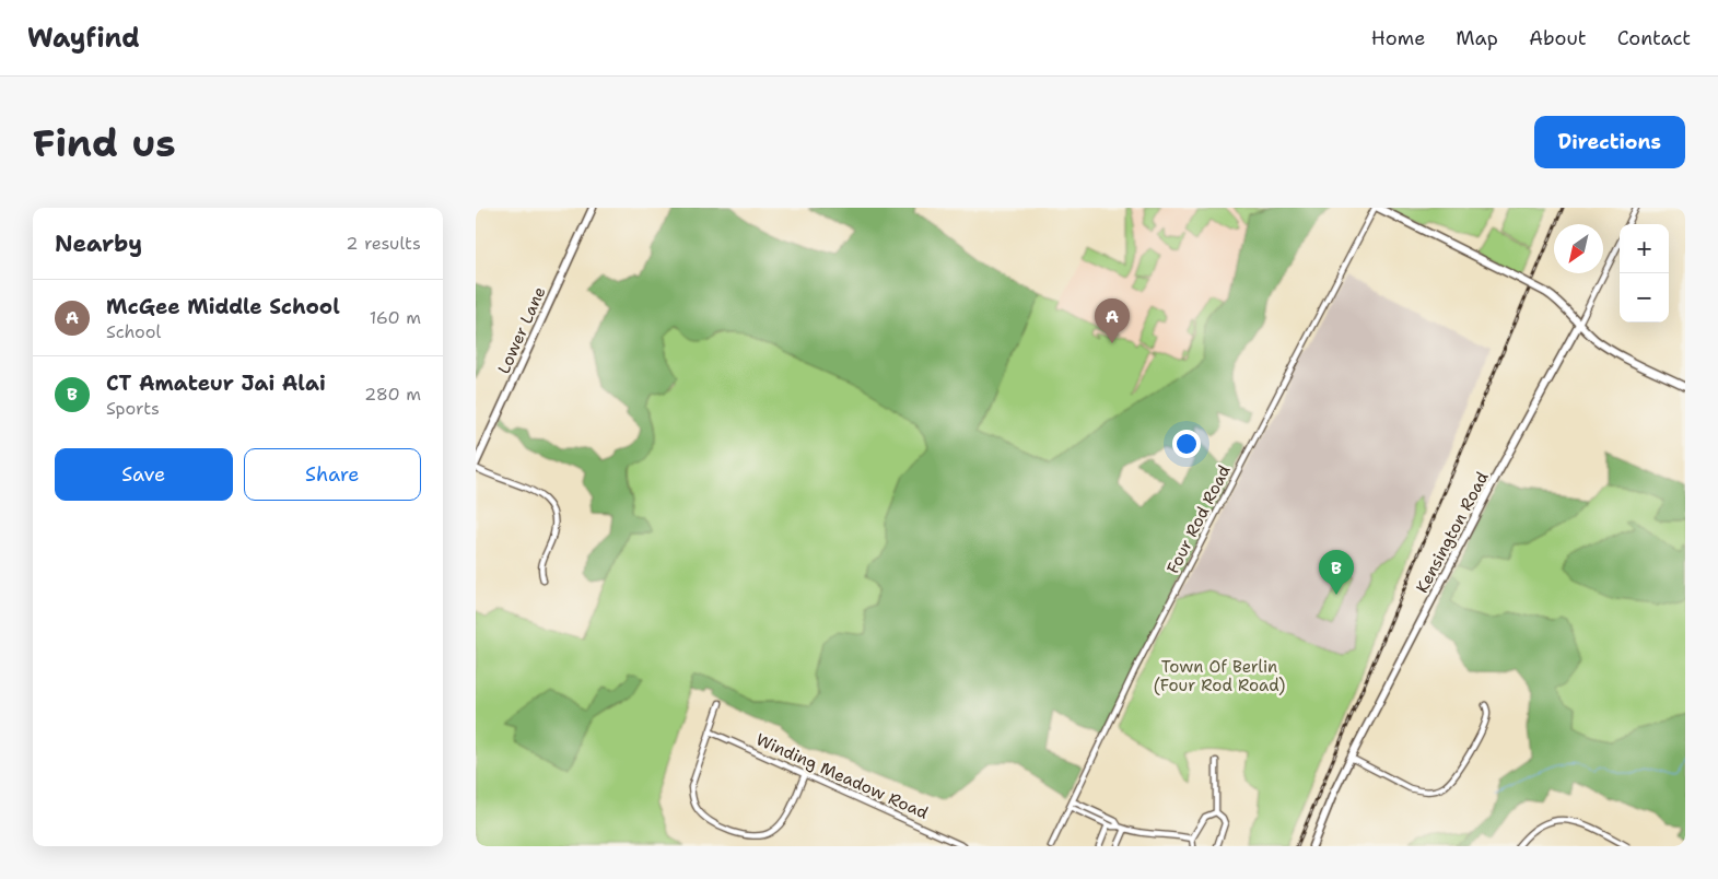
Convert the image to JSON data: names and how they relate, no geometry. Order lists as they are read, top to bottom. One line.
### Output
{"streets":{"street":["Lower Lane","Four Rod Road","Kensington Road","Winding Meadow Road"]},"parks":["Town Of Berlin (Four Rod Road)"],"north":"bottom left","page":{"header":"Wayfind","nav":["Home","Map","About","Contact"],"buttons":["Directions",["Save","Share"]],"title":"Find us","heading":["Nearby","2 results"],"map_buttons":["+","−"],"list":[{"mark":"A","name":"McGee Middle School","note":"School","value":"160 m"},{"mark":"B","name":"CT Amateur Jai Alai","note":"Sports","value":"280 m"}],"pins":["A","B"]}}
